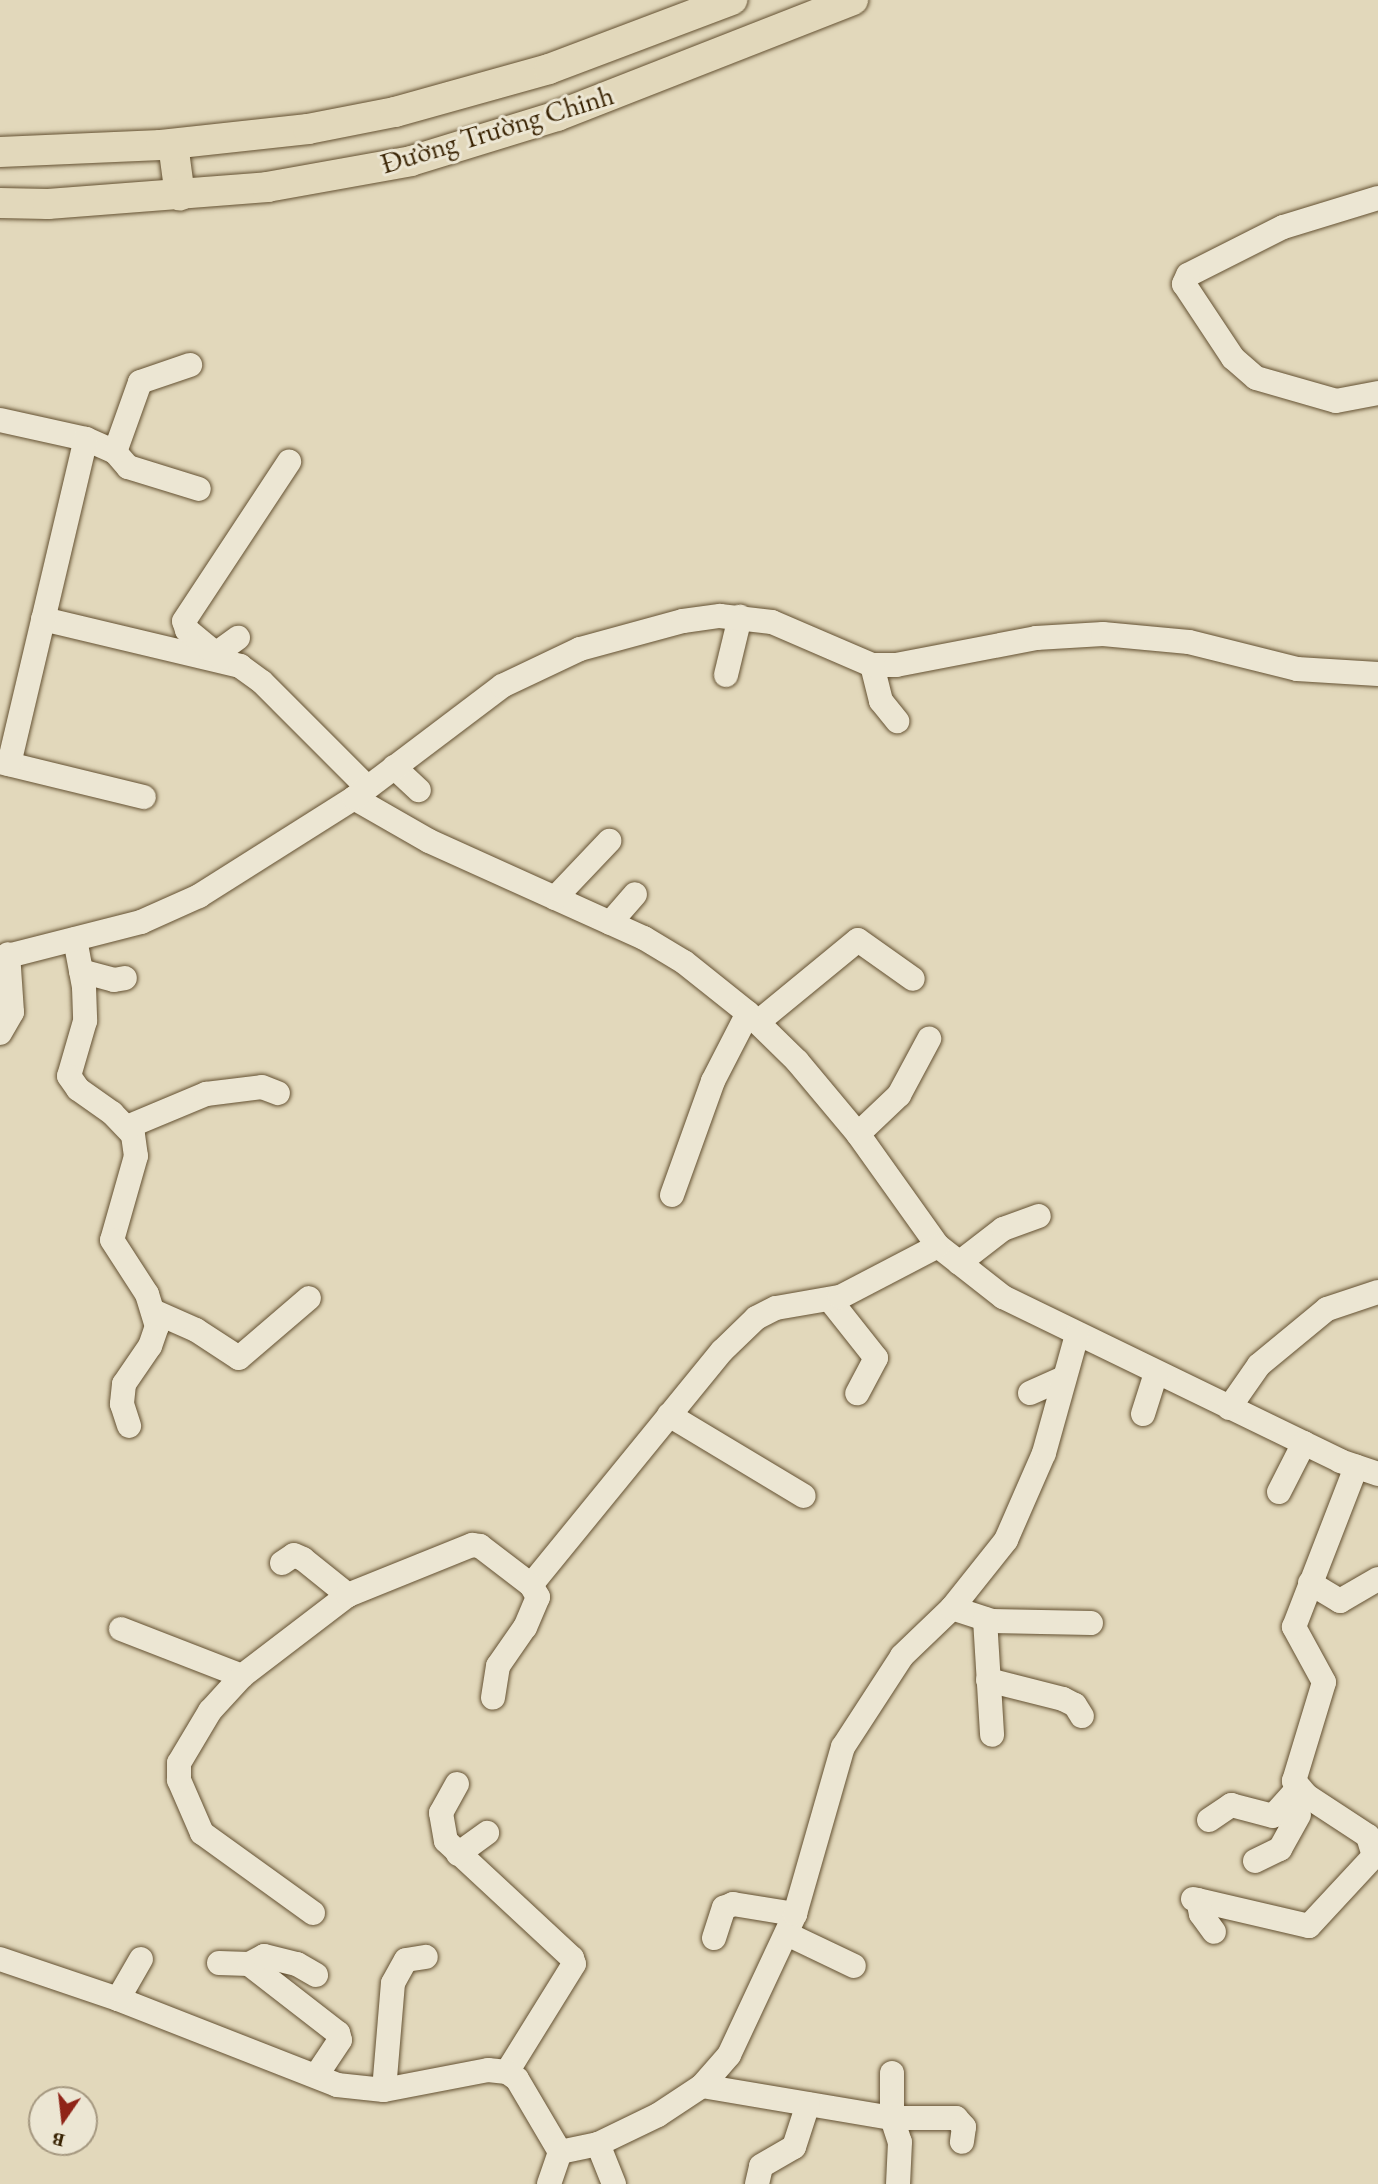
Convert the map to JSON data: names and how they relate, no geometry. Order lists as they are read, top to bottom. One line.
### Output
{"streets":{"main road":["Đường Trường Chinh"]},"north":"bottom"}
